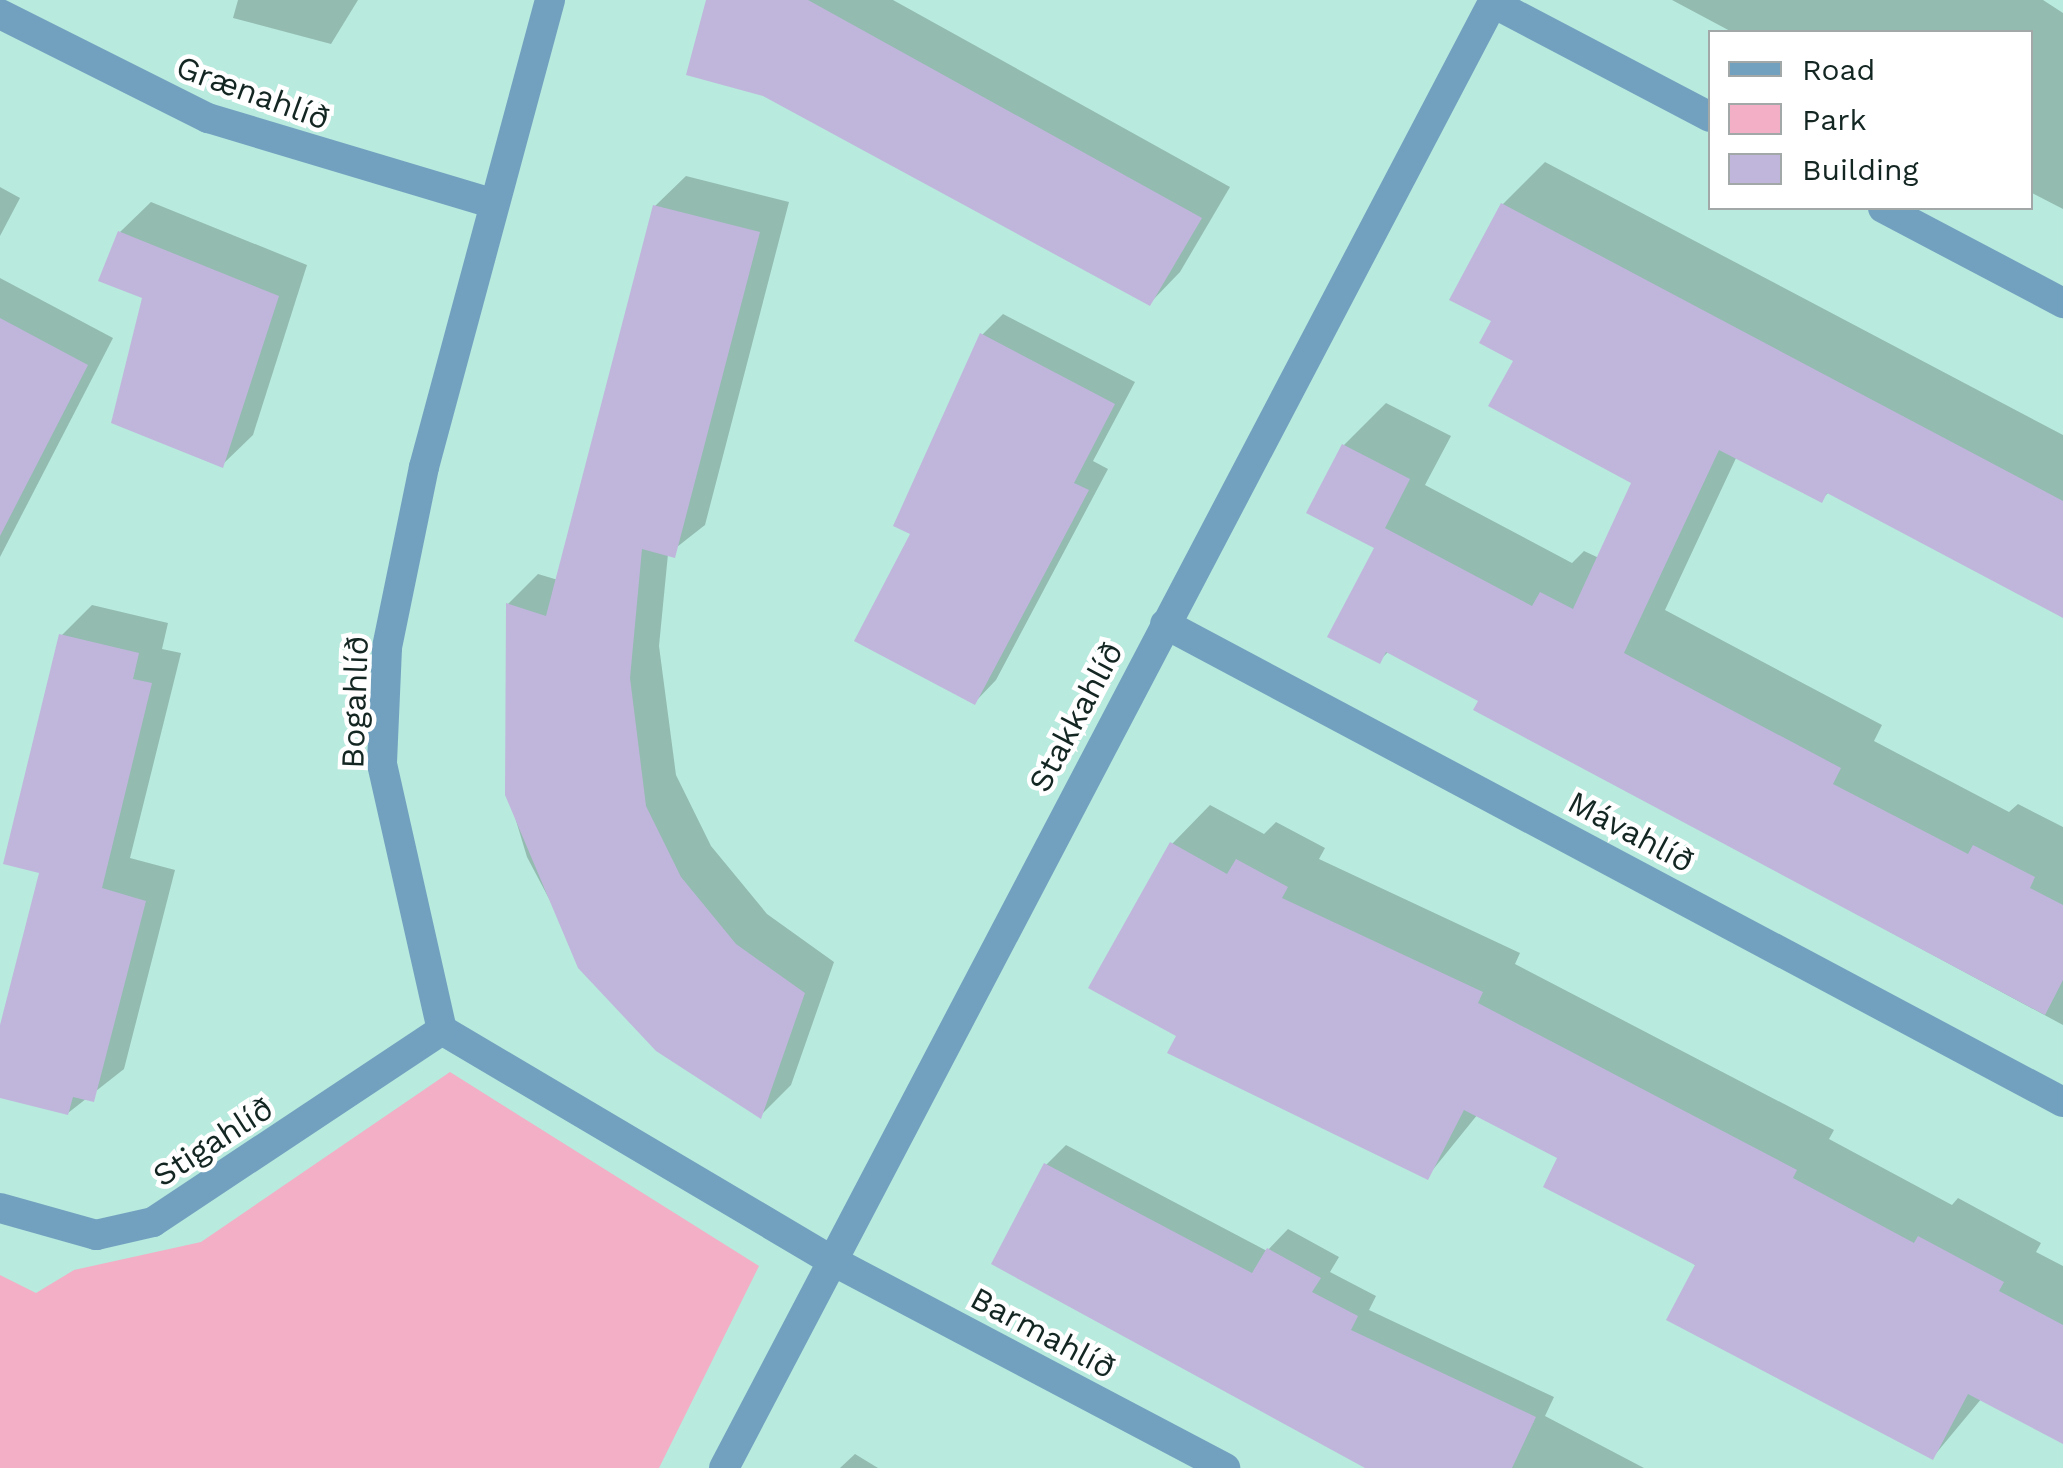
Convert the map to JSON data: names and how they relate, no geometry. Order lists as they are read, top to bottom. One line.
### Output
{"streets":{"street":["Grænahlíð","Bogahlíð","Stakkahlíð","Mávahlíð","Stigahlíð","Barmahlíð"]},"crossings":[["Grænahlíð","Bogahlíð"],["Bogahlíð","Stigahlíð"],["Stakkahlíð","Mávahlíð"],["Stakkahlíð","Barmahlíð"]],"legend":["Road","Park","Building"]}
